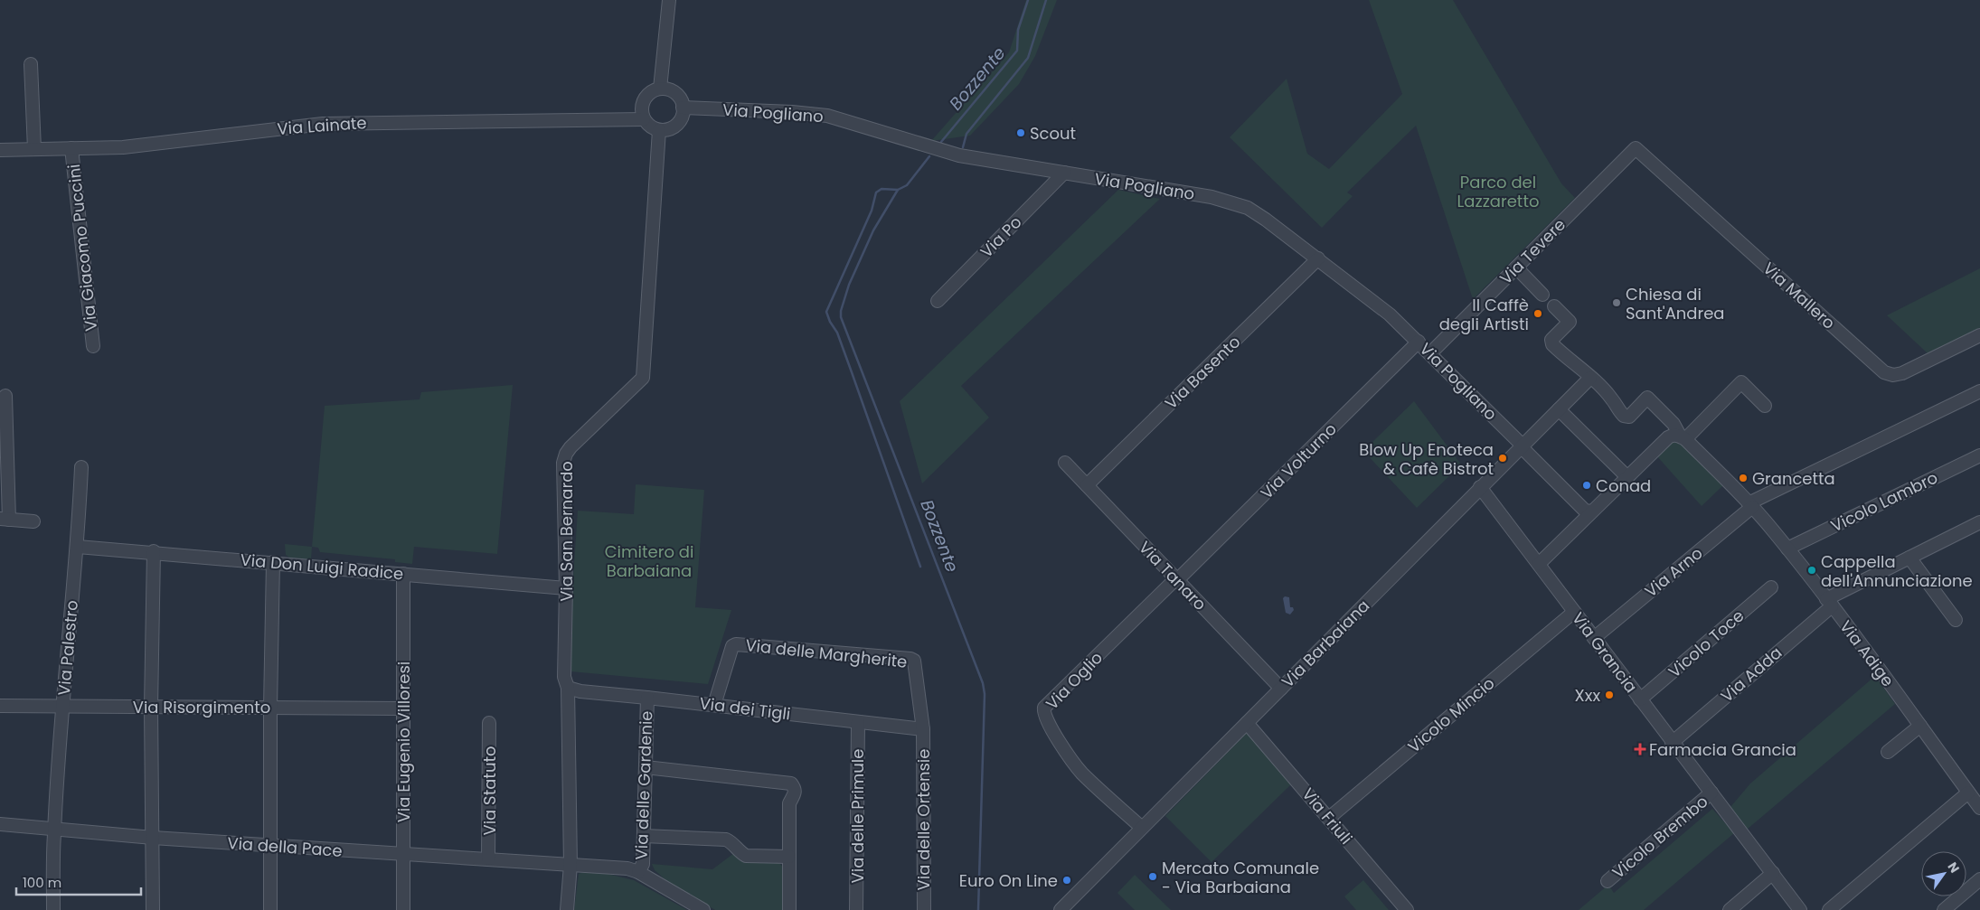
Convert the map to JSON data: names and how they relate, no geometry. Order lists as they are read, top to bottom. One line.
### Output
{"streets":{"street":["Via Pogliano","Via Lainate","Via Po","Via Giacomo Puccini","Via Tevere","Via Mallero","Via Basento","Via Volturno","Vicolo Lambro","Via San Bernardo","Via Don Luigi Radice","Via Arno","Via Tanaro","Via Barbaiana","Vicolo Toce","Via Palestro","Via Grancia","Via delle Margherite","Via Adige","Via Adda","Via Oglio","Via Risorgimento","Via dei Tigli","Vicolo Mincio","Via Eugenio Villoresi","Via delle Gardenie","Via Statuto","Via delle Primule","Via Friuli","Via delle Ortensie","Vicolo Brembo","Via della Pace"]},"crossings":[["Via Pogliano","Via Lainate"],["Via Pogliano","Via Po"],["Via Pogliano","Via Tevere"],["Via Pogliano","Via Basento"],["Via Pogliano","Via Volturno"],["Via Pogliano","Via San Bernardo"],["Via Pogliano","Via Barbaiana"],["Via Lainate","Via Giacomo Puccini"],["Via Lainate","Via San Bernardo"],["Via Tevere","Via Mallero"],["Via Basento","Via Tanaro"],["Via Volturno","Via Tanaro"],["Via Volturno","Via Oglio"],["Vicolo Lambro","Via Adige"],["Via San Bernardo","Via Don Luigi Radice"],["Via San Bernardo","Via dei Tigli"],["Via San Bernardo","Via della Pace"],["Via Don Luigi Radice","Via Palestro"],["Via Don Luigi Radice","Via Eugenio Villoresi"],["Via Arno","Via Grancia"],["Via Arno","Via Adige"],["Via Tanaro","Via Barbaiana"],["Via Tanaro","Via Oglio"],["Via Barbaiana","Via Grancia"],["Via Barbaiana","Via Adige"],["Via Barbaiana","Via Oglio"],["Via Barbaiana","Via Friuli"],["Vicolo Toce","Via Grancia"],["Via Palestro","Via Risorgimento"],["Via Palestro","Via della Pace"],["Via Grancia","Via Adda"],["Via Grancia","Vicolo Mincio"],["Via Grancia","Vicolo Brembo"],["Via delle Margherite","Via dei Tigli"],["Via delle Margherite","Via delle Ortensie"],["Via Adige","Via Adda"],["Via Risorgimento","Via Eugenio Villoresi"],["Via dei Tigli","Via delle Gardenie"],["Via dei Tigli","Via delle Primule"],["Via dei Tigli","Via delle Ortensie"],["Vicolo Mincio","Via Friuli"],["Via Eugenio Villoresi","Via della Pace"],["Via delle Gardenie","Via della Pace"],["Via Statuto","Via della Pace"]],"water":["Bozzente"],"parks":["Parco del Lazzaretto","Cimitero di Barbaiana"],"places":{"other":["Scout","Chiesa di Sant'Andrea","Il Caffè degli Artisti","Blow Up Enoteca & Cafè Bistrot","Grancetta","Conad","Cappella dell'Annunciazione","Xxx","Mercato Comunale - Via Barbaiana","Euro On Line"],"health":["Farmacia Grancia"]},"scale_bar":"100 m","north":"top right"}
